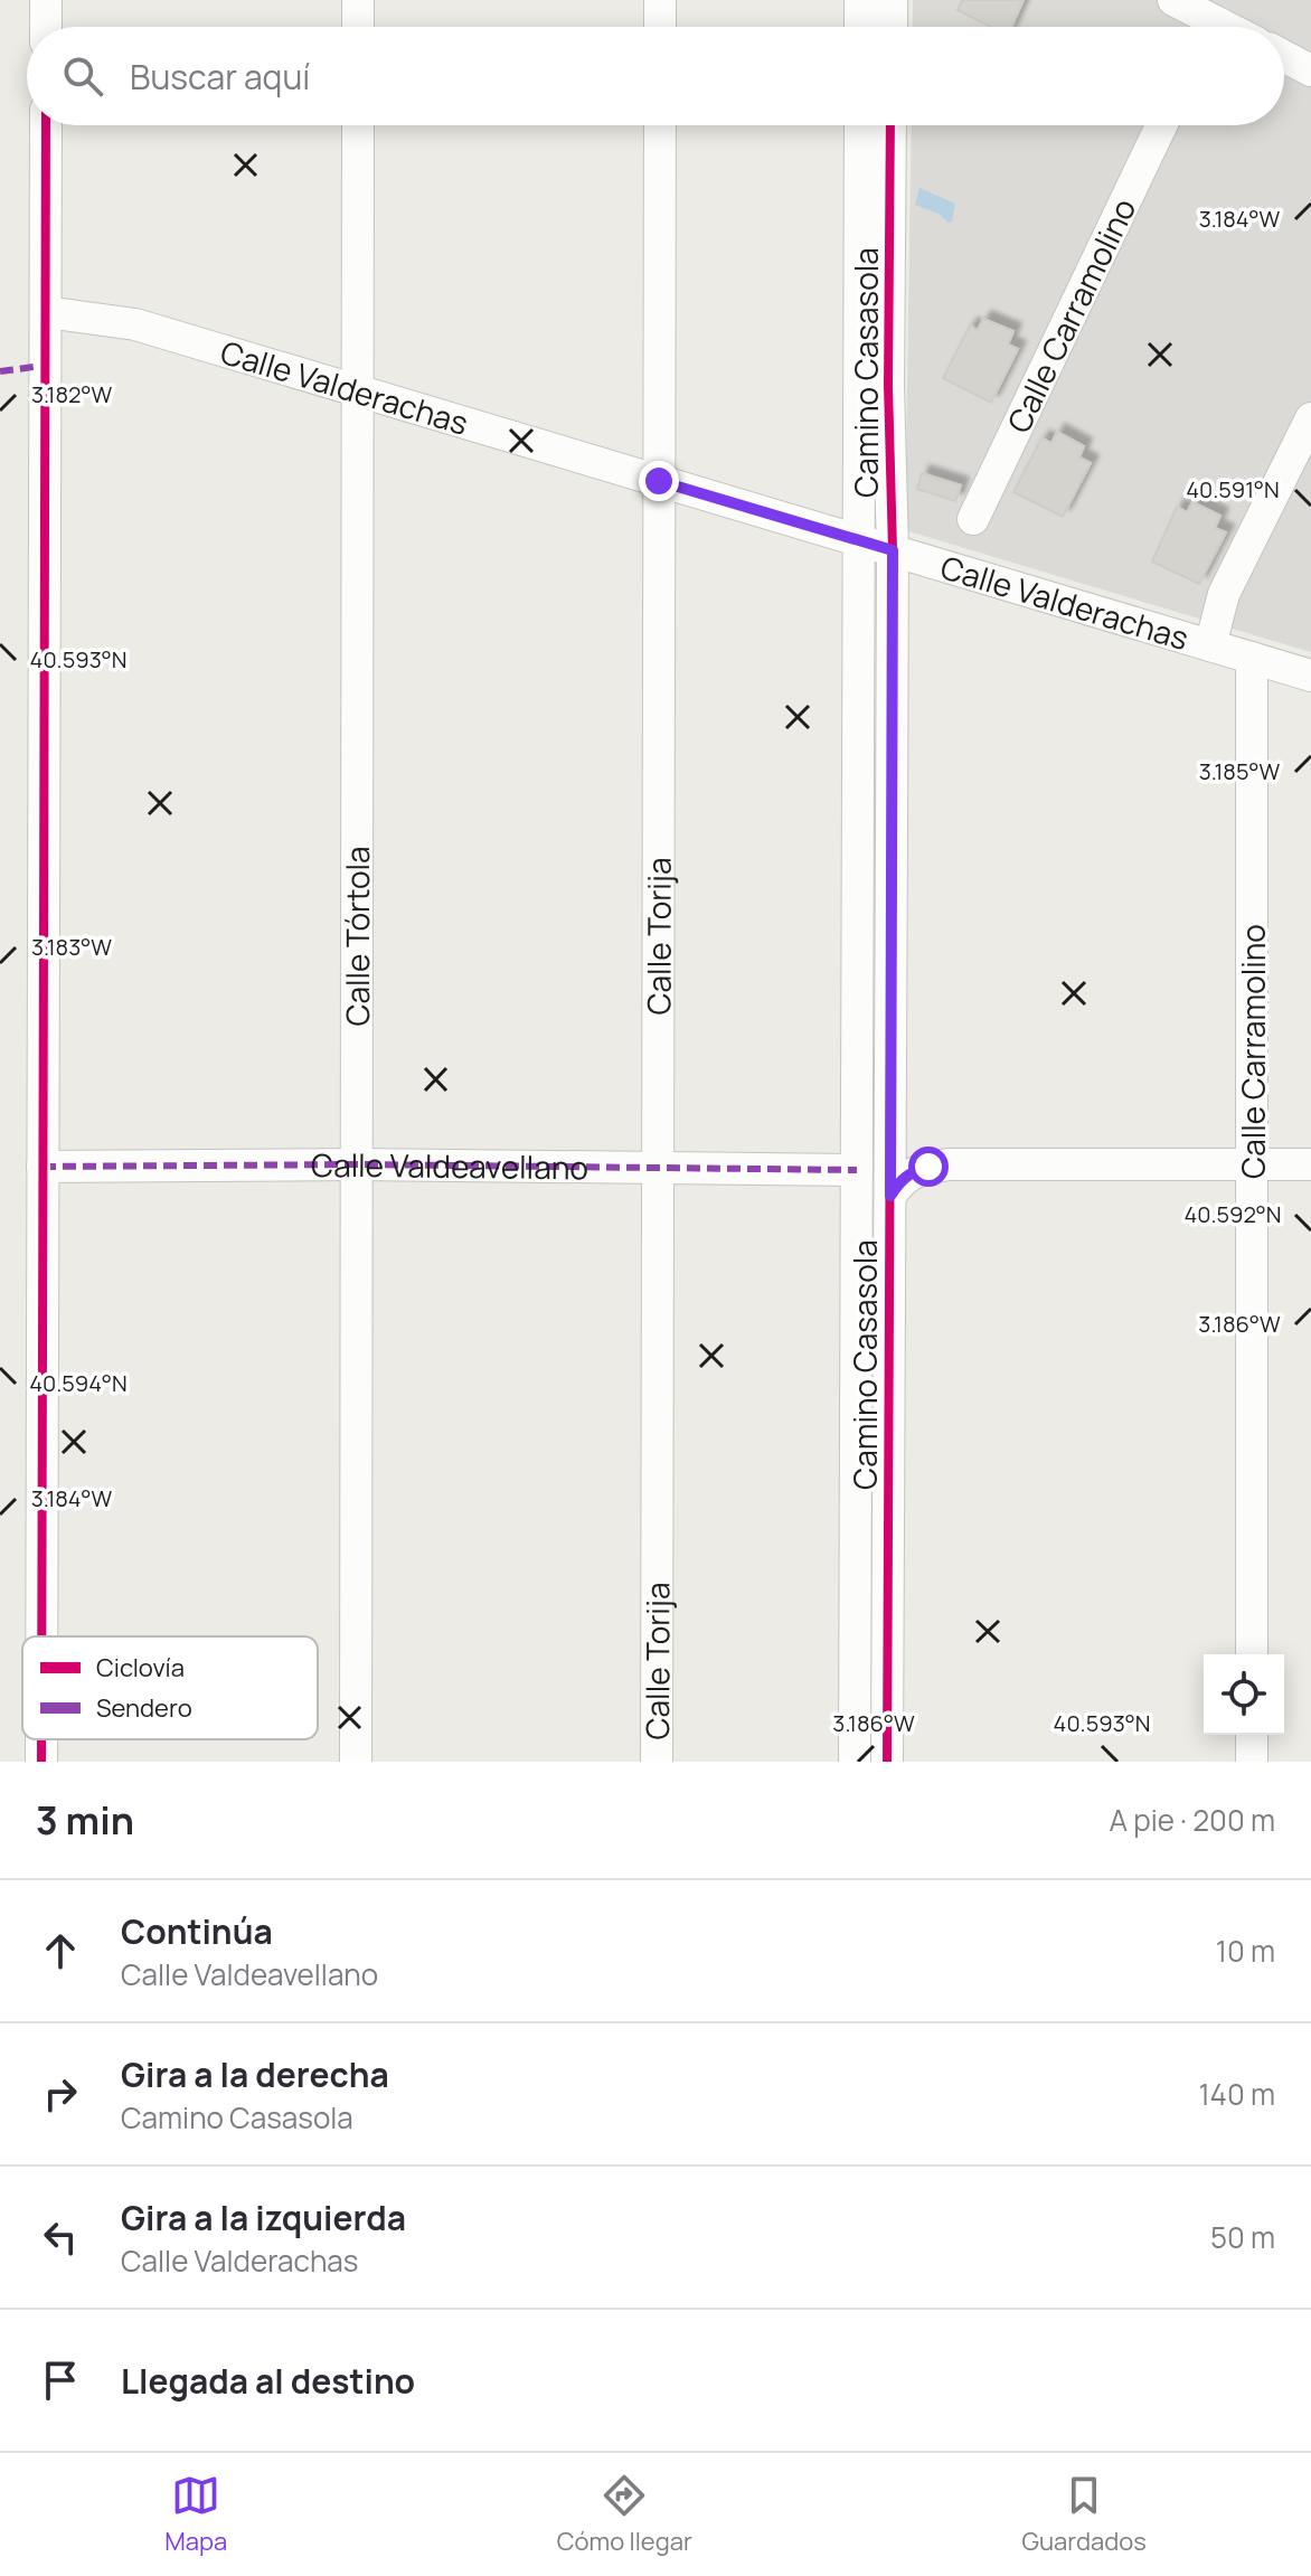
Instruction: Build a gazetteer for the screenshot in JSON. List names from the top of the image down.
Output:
{
  "streets": {
    "street": [
      "Calle Carramolino",
      "Camino Casasola",
      "Calle Valderachas",
      "Calle Tórtola",
      "Calle Torija",
      "Calle Valdeavellano"
    ]
  },
  "crossings": [
    ["Calle Carramolino", "Calle Valderachas"],
    ["Camino Casasola", "Calle Valderachas"],
    ["Camino Casasola", "Calle Valdeavellano"],
    ["Calle Valderachas", "Calle Tórtola"],
    ["Calle Valderachas", "Calle Torija"],
    ["Calle Tórtola", "Calle Valdeavellano"],
    ["Calle Torija", "Calle Valdeavellano"]
  ],
  "legend": ["Ciclovía", "Sendero"],
  "page": {
    "search": "Buscar aquí",
    "heading": ["3 min", "A pie · 200 m"],
    "list": [
      ["Continúa", "Calle Valdeavellano", "10 m"],
      ["Gira a la derecha", "Camino Casasola", "140 m"],
      ["Gira a la izquierda", "Calle Valderachas", "50 m"],
      "Llegada al destino"
    ],
    "nav": ["Mapa", "Cómo llegar", "Guardados"]
  },
  "coordinates": [
    "3.184°W",
    "3.182°W",
    "40.591°N",
    "40.593°N",
    "3.185°W",
    "3.183°W",
    "40.592°N",
    "3.186°W",
    "40.594°N"
  ]
}
